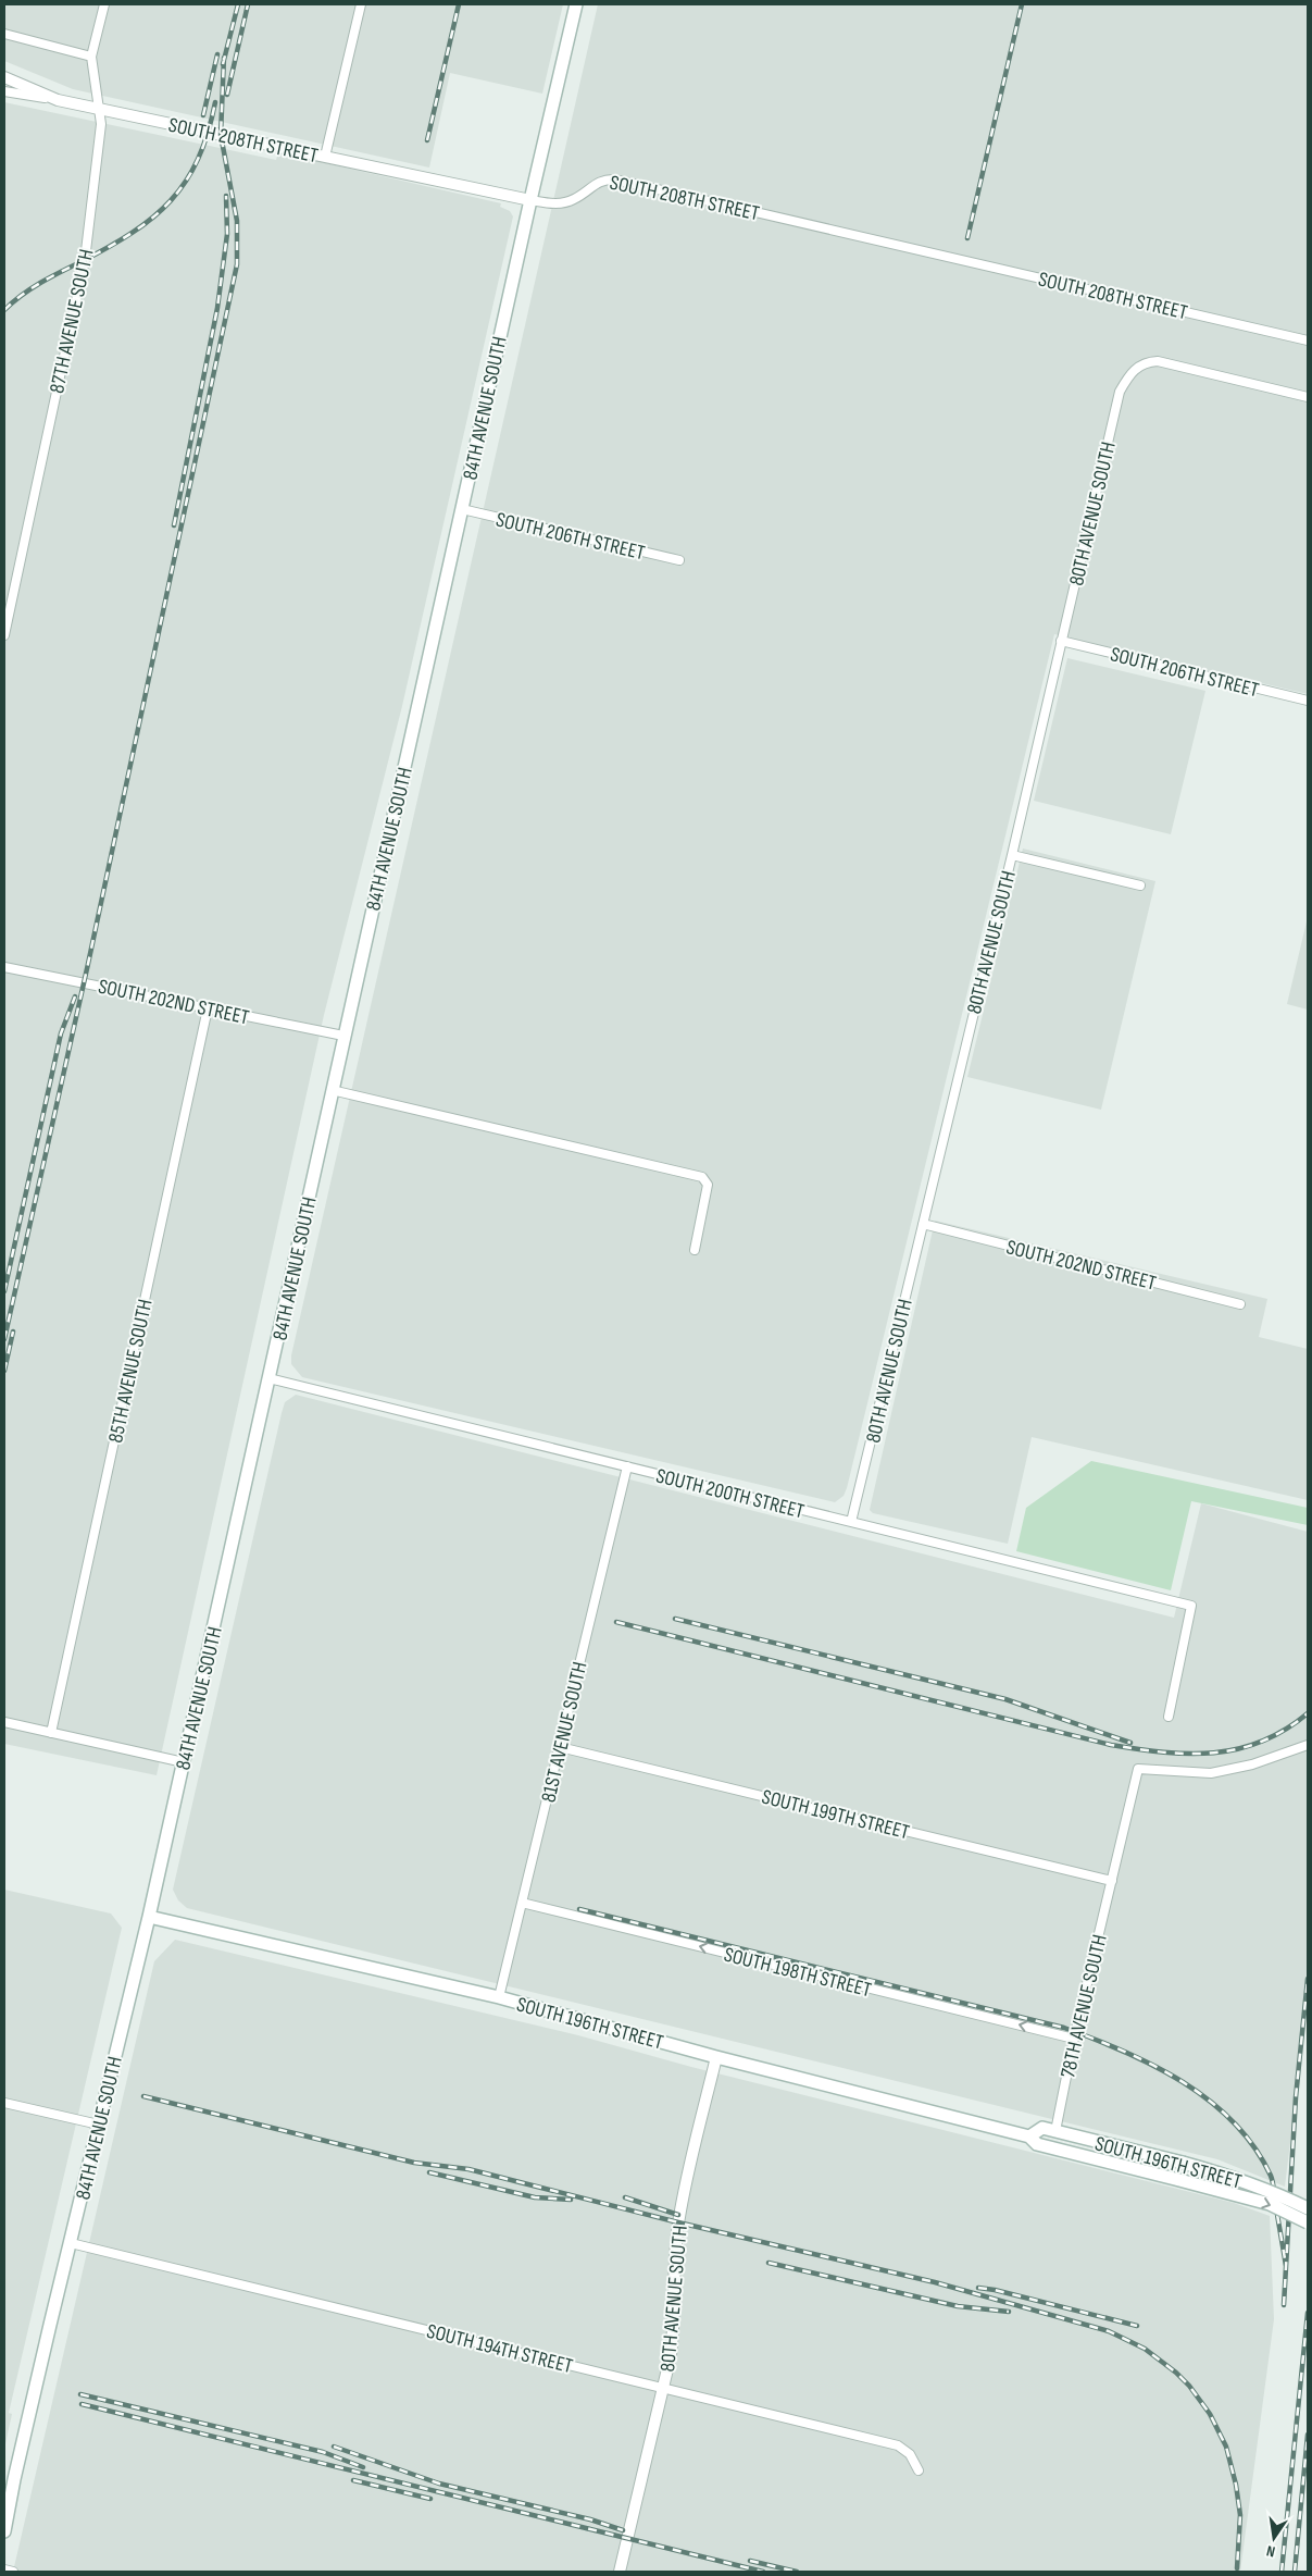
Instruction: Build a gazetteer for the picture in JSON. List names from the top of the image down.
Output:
{
  "streets": {
    "main road": ["84TH AVENUE SOUTH", "SOUTH 196TH STREET"],
    "street": [
      "SOUTH 208TH STREET",
      "87TH AVENUE SOUTH",
      "80TH AVENUE SOUTH",
      "SOUTH 206TH STREET",
      "SOUTH 202ND STREET",
      "85TH AVENUE SOUTH",
      "SOUTH 200TH STREET",
      "81ST AVENUE SOUTH",
      "SOUTH 199TH STREET",
      "SOUTH 198TH STREET",
      "78TH AVENUE SOUTH",
      "SOUTH 194TH STREET"
    ]
  },
  "crossings": [
    ["SOUTH 208TH STREET", "87TH AVENUE SOUTH"],
    ["SOUTH 208TH STREET", "84TH AVENUE SOUTH"],
    ["84TH AVENUE SOUTH", "SOUTH 206TH STREET"],
    ["84TH AVENUE SOUTH", "SOUTH 202ND STREET"],
    ["84TH AVENUE SOUTH", "SOUTH 200TH STREET"],
    ["84TH AVENUE SOUTH", "SOUTH 196TH STREET"],
    ["84TH AVENUE SOUTH", "SOUTH 194TH STREET"],
    ["80TH AVENUE SOUTH", "SOUTH 206TH STREET"],
    ["80TH AVENUE SOUTH", "SOUTH 202ND STREET"],
    ["80TH AVENUE SOUTH", "SOUTH 200TH STREET"],
    ["80TH AVENUE SOUTH", "SOUTH 196TH STREET"],
    ["80TH AVENUE SOUTH", "SOUTH 194TH STREET"],
    ["SOUTH 202ND STREET", "85TH AVENUE SOUTH"],
    ["SOUTH 200TH STREET", "81ST AVENUE SOUTH"],
    ["81ST AVENUE SOUTH", "SOUTH 199TH STREET"],
    ["81ST AVENUE SOUTH", "SOUTH 198TH STREET"],
    ["81ST AVENUE SOUTH", "SOUTH 196TH STREET"],
    ["SOUTH 199TH STREET", "78TH AVENUE SOUTH"],
    ["SOUTH 198TH STREET", "78TH AVENUE SOUTH"],
    ["78TH AVENUE SOUTH", "SOUTH 196TH STREET"]
  ],
  "one_way": ["SOUTH 198TH STREET"],
  "north": "bottom"
}
